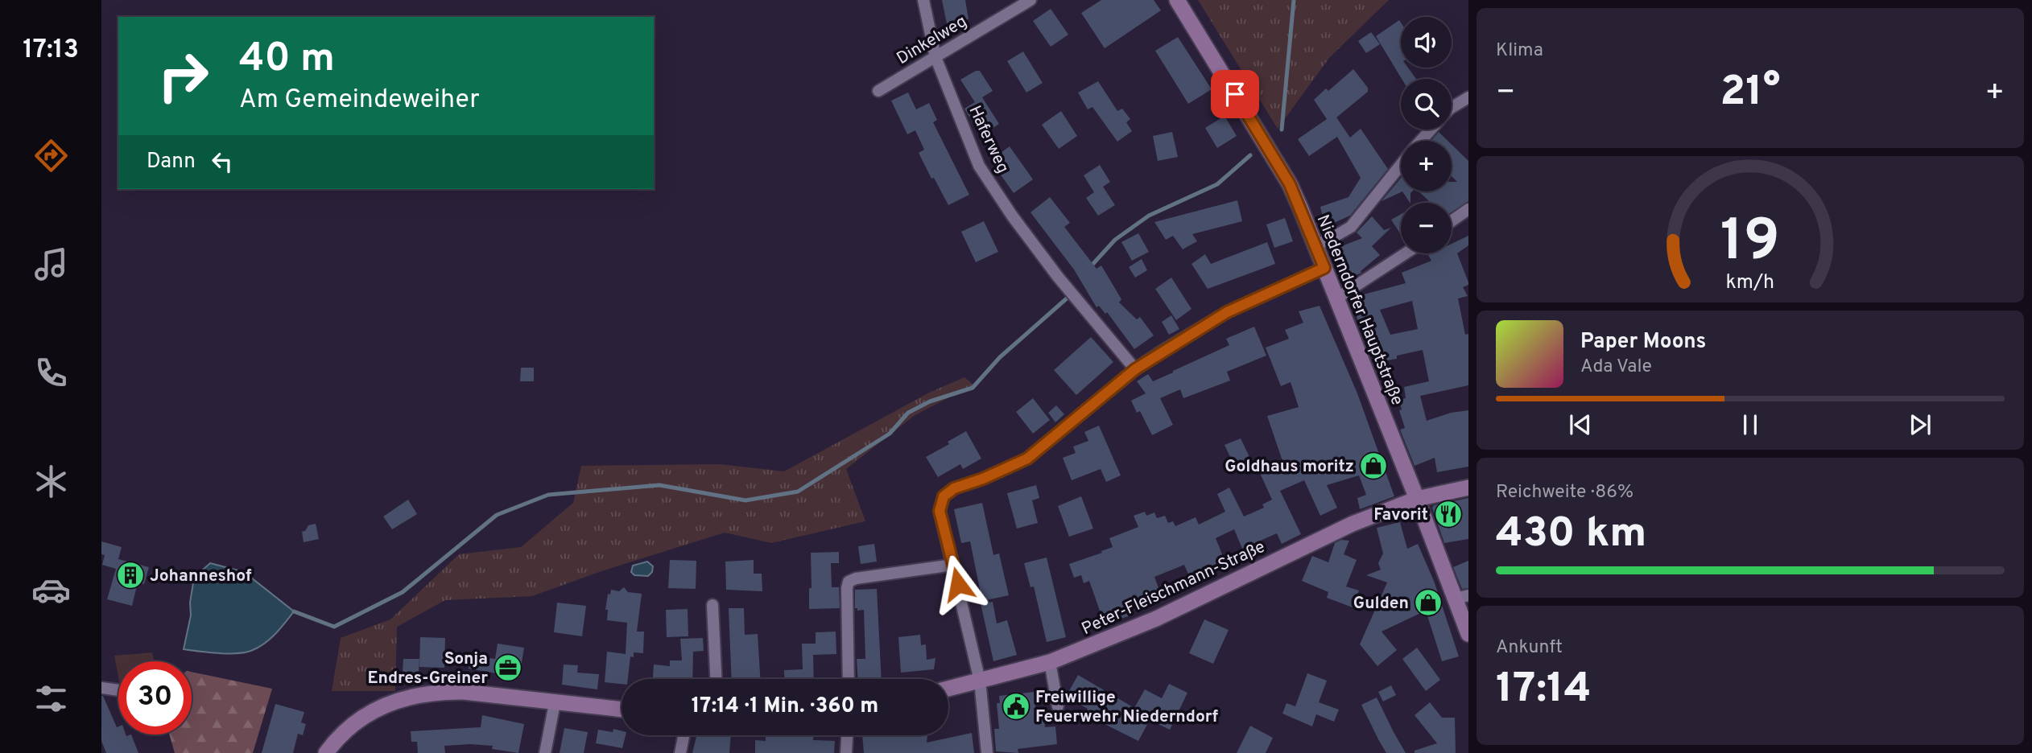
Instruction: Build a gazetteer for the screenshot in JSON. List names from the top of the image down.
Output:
{
  "streets": {
    "street": [
      "Dinkelweg",
      "Haferweg",
      "Niederndorfer Hauptstraße",
      "Peter-Fleischmann-Straße"
    ]
  },
  "crossings": [
    ["Dinkelweg", "Haferweg"],
    ["Niederndorfer Hauptstraße", "Peter-Fleischmann-Straße"]
  ],
  "places": {
    "shop": ["Goldhaus moritz", "Gulden"],
    "restaurant": ["Favorit"],
    "building": ["Johanneshof"],
    "office": ["Sonja Endres-Greiner"],
    "public building": ["Freiwillige Feuerwehr Niederndorf"]
  },
  "page": {
    "tabs": "17:13",
    "tile": [
      "Klima",
      ["Reichweite · 86%", "430 km"],
      ["Ankunft", "17:14"]
    ],
    "map_buttons": ["+", "−"],
    "turn": ["40 m", "Am Gemeindeweiher"],
    "heat": ["−", "21°", "+"],
    "then": "Dann",
    "song": ["Paper Moons", "Ada Vale"],
    "limit": "30",
    "trip": "17:14 · 1 Min. · 360 m",
    "gauge": ["19", "km/h"]
  }
}
